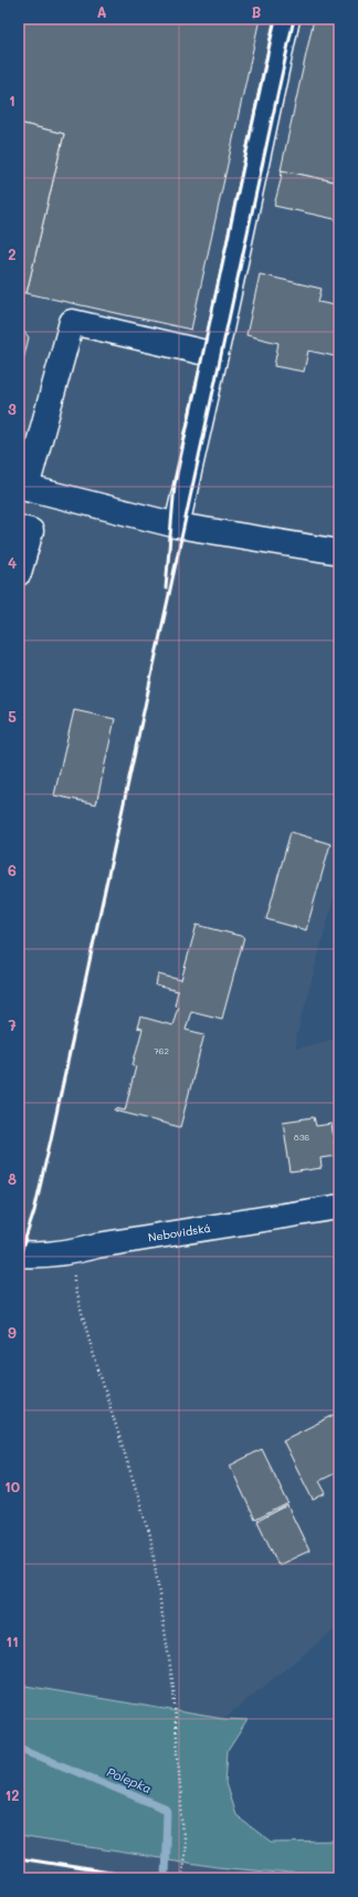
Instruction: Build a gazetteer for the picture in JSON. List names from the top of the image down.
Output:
{
  "streets": {
    "street": ["Nebovidská"]
  },
  "water": ["Polepka"],
  "house_numbers": ["762", "836"],
  "grid": {
    "columns": ["A", "B"],
    "rows": [
      "1",
      "2",
      "3",
      "4",
      "5",
      "6",
      "7",
      "8",
      "9",
      "10",
      "11",
      "12"
    ]
  }
}
